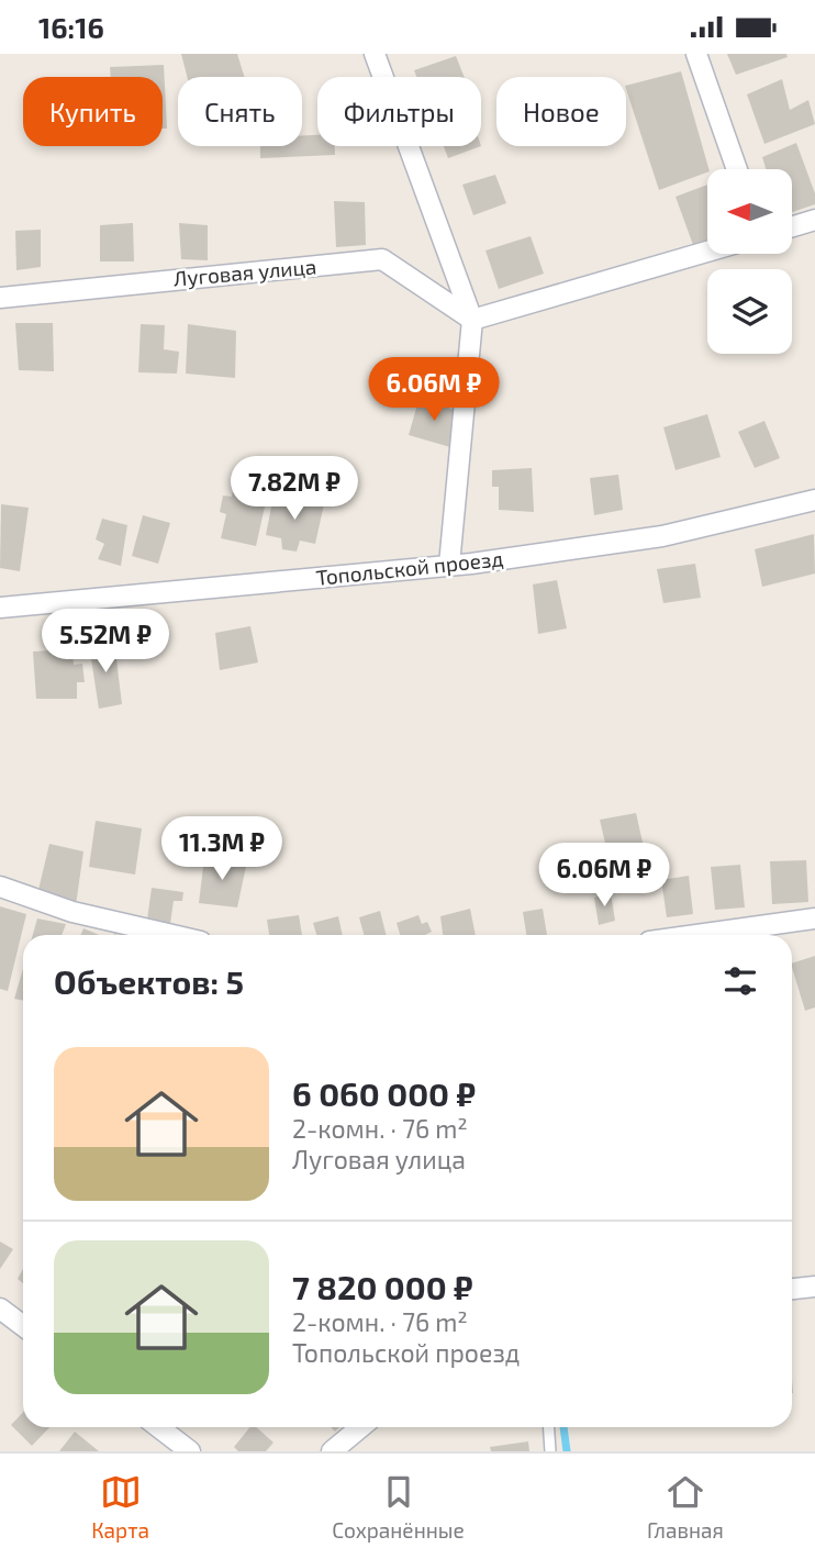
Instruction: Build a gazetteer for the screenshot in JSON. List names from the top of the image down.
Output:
{
  "streets": {
    "street": ["Луговая улица", "Топольской проезд"]
  },
  "north": "left",
  "page": {
    "status": "16:16",
    "chip": [
      "Купить",
      "Снять",
      "Фильтры",
      "Новое"
    ],
    "price": [
      "6.06M ₽",
      "7.82M ₽",
      "5.52M ₽",
      "11.3M ₽",
      "6.06M ₽"
    ],
    "heading": "Объектов: 5",
    "list": [
      {
        "name": "6 060 000 ₽",
        "note": "2-комн. · 76 m² · Луговая улица"
      },
      {
        "name": "7 820 000 ₽",
        "note": "2-комн. · 76 m² · Топольской проезд"
      }
    ],
    "tabs": ["Карта", "Сохранённые", "Главная"]
  }
}
